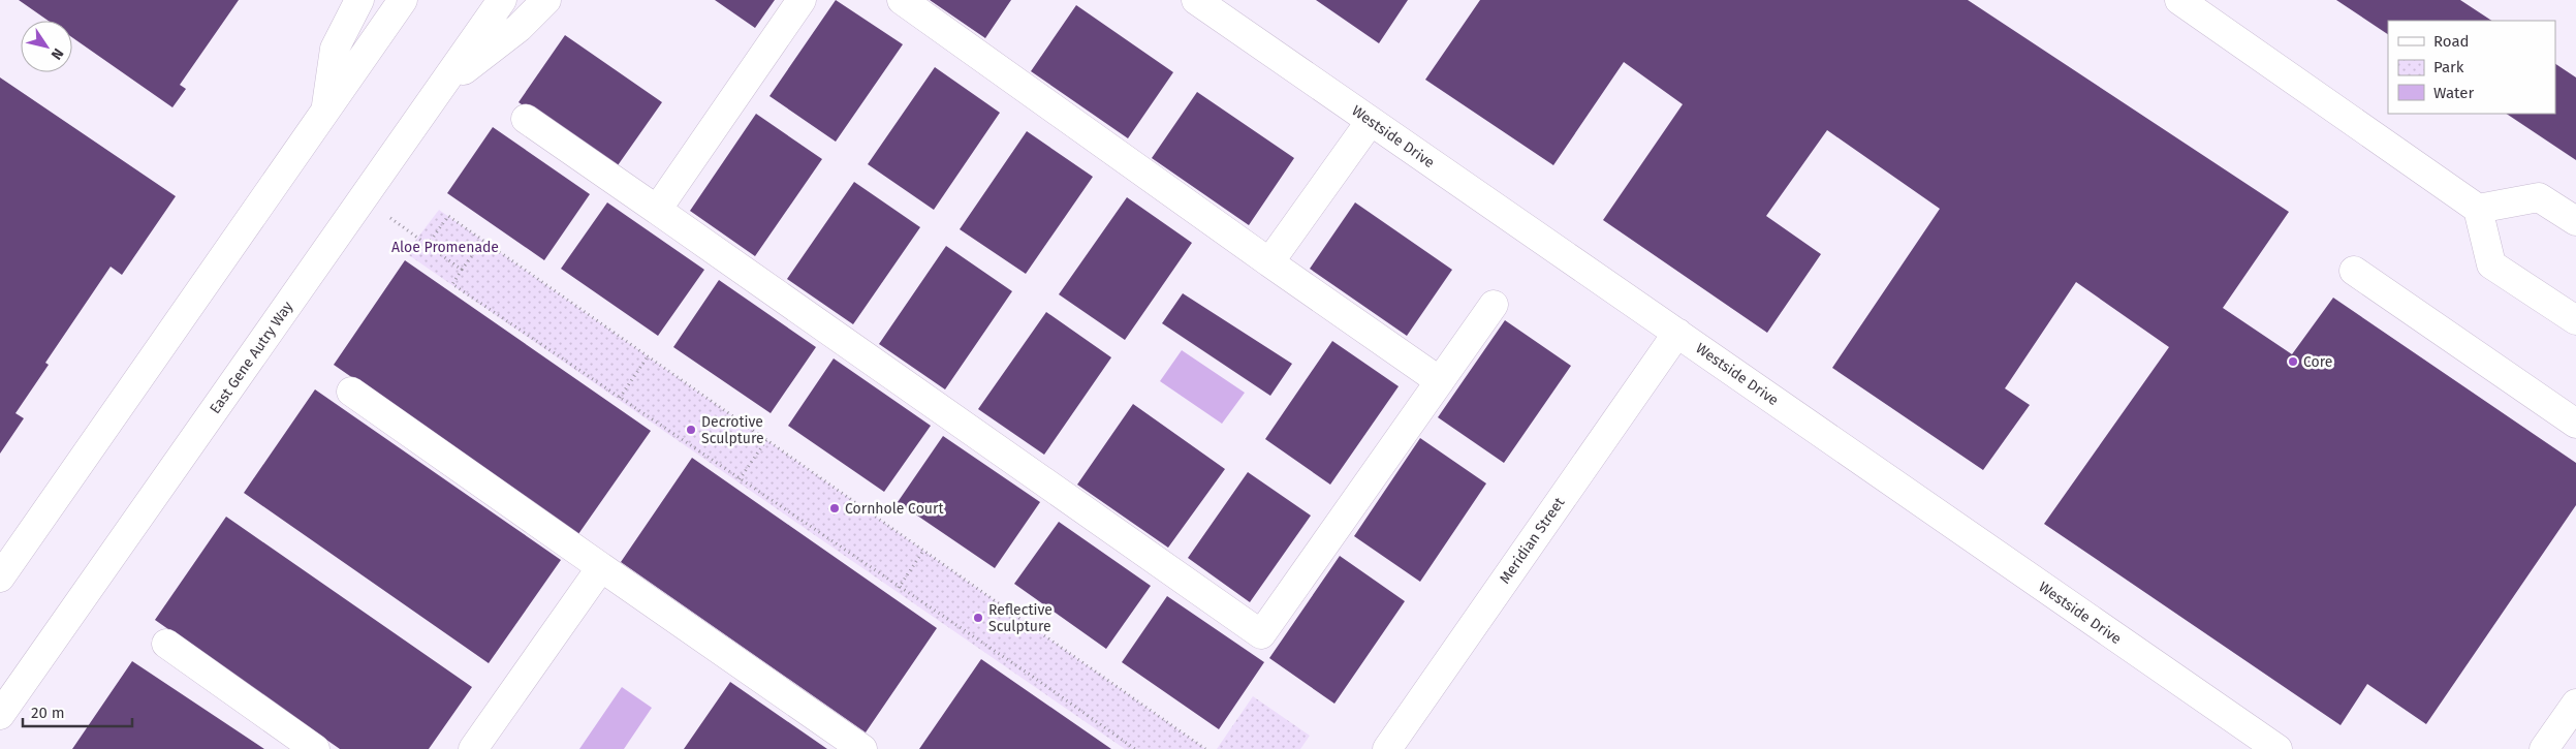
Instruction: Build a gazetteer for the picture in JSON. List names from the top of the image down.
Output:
{
  "streets": {
    "street": ["Westside Drive", "East Gene Autry Way", "Meridian Street"]
  },
  "crossings": [
    ["Westside Drive", "Meridian Street"]
  ],
  "parks": ["Aloe Promenade"],
  "places": [
    "Core",
    "Decrotive Sculpture",
    "Cornhole Court",
    "Reflective Sculpture"
  ],
  "legend": ["Road", "Park", "Water"],
  "scale_bar": "20 m",
  "north": "bottom right"
}
